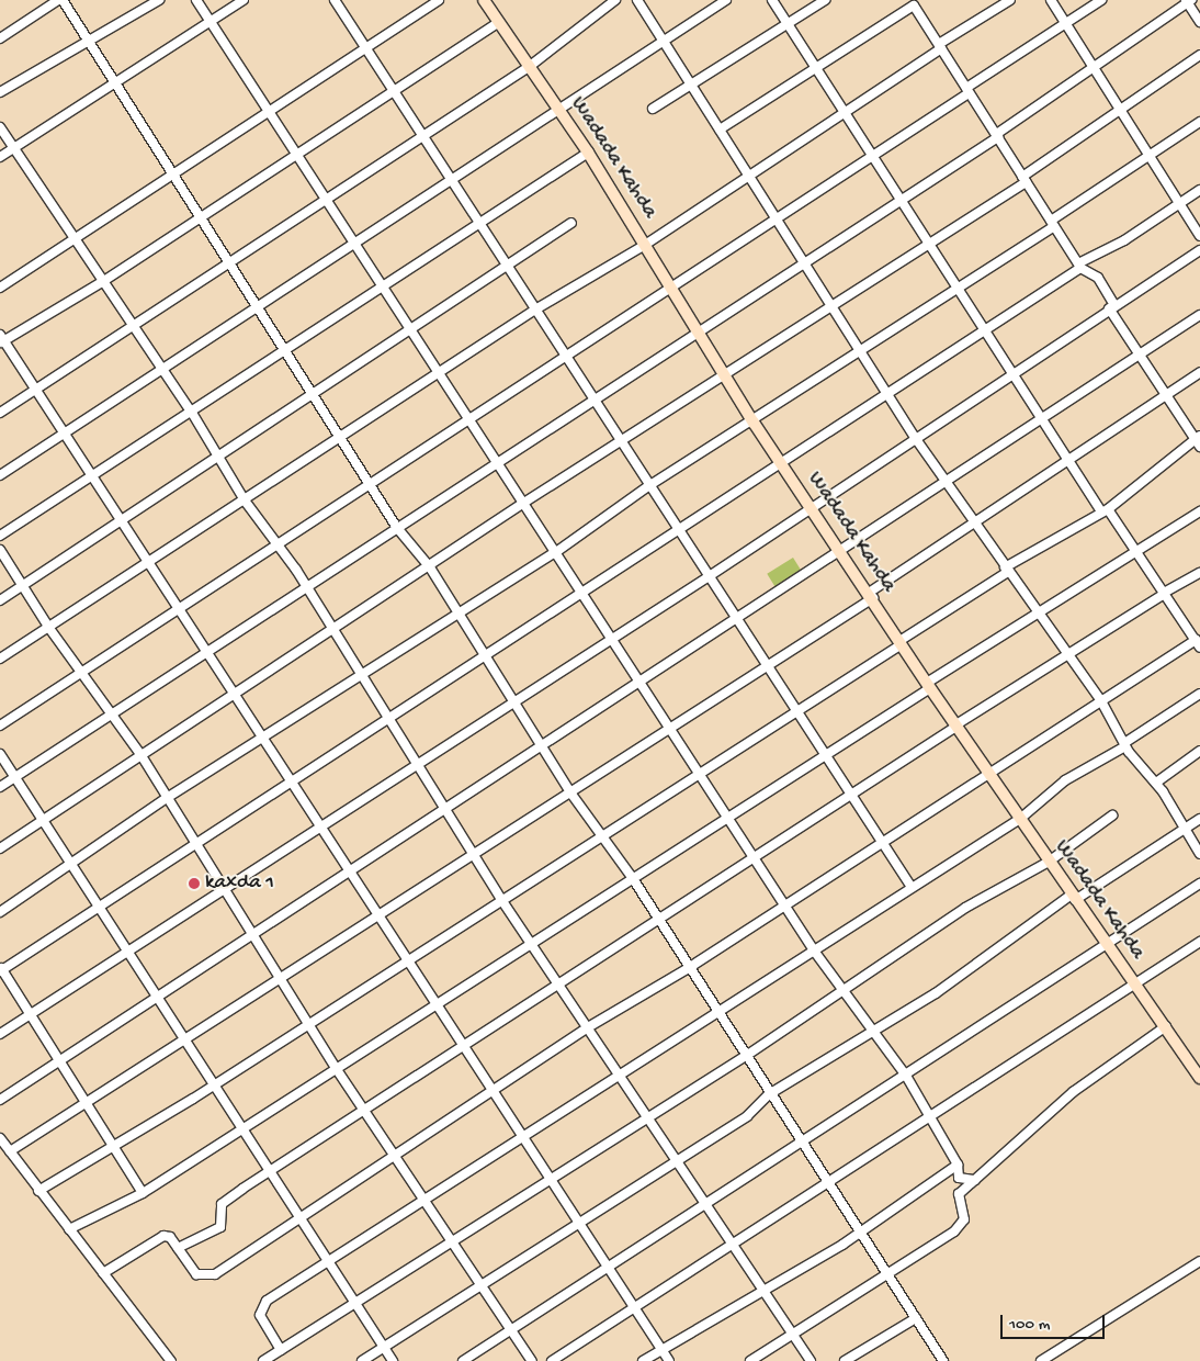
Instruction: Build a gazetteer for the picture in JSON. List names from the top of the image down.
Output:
{
  "streets": {
    "main road": ["Wadada Kahda"]
  },
  "places": ["kaxda 1"],
  "scale_bar": "100 m"
}
